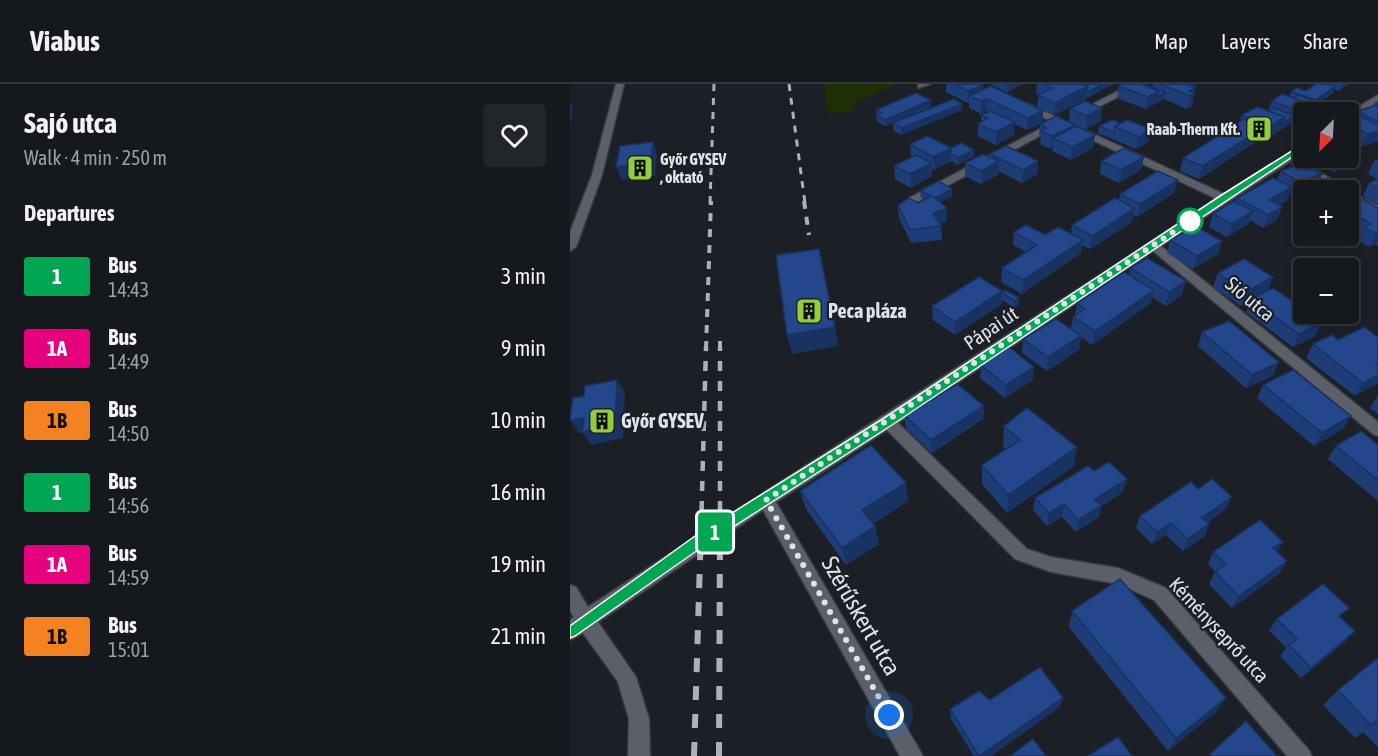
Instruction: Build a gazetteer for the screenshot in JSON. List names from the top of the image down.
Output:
{
  "streets": {
    "street": [
      "Sió utca",
      "Pápai út",
      "Szérűskert utca",
      "Kéményseprő utca"
    ]
  },
  "crossings": [
    ["Sió utca", "Pápai út"],
    ["Pápai út", "Szérűskert utca"],
    ["Pápai út", "Kéményseprő utca"]
  ],
  "places": {
    "building": [
      "Raab-Therm Kft.",
      "Győr GYSEV , oktató",
      "Peca pláza",
      "Győr GYSEV"
    ]
  },
  "lines": ["bus line 1"],
  "north": "bottom left",
  "page": {
    "header": "Viabus",
    "nav": ["Map", "Layers", "Share"],
    "heading": [
      ["Sajó utca", "Walk · 4 min · 250 m"],
      "Departures"
    ],
    "on_map": "1",
    "map_buttons": ["+", "−"],
    "list": [
      {
        "mark": "1",
        "name": "Bus",
        "note": "14:43",
        "value": "3 min"
      },
      {
        "mark": "1A",
        "name": "Bus",
        "note": "14:49",
        "value": "9 min"
      },
      {
        "mark": "1B",
        "name": "Bus",
        "note": "14:50",
        "value": "10 min"
      },
      {
        "mark": "1",
        "name": "Bus",
        "note": "14:56",
        "value": "16 min"
      },
      {
        "mark": "1A",
        "name": "Bus",
        "note": "14:59",
        "value": "19 min"
      },
      {
        "mark": "1B",
        "name": "Bus",
        "note": "15:01",
        "value": "21 min"
      }
    ]
  }
}
